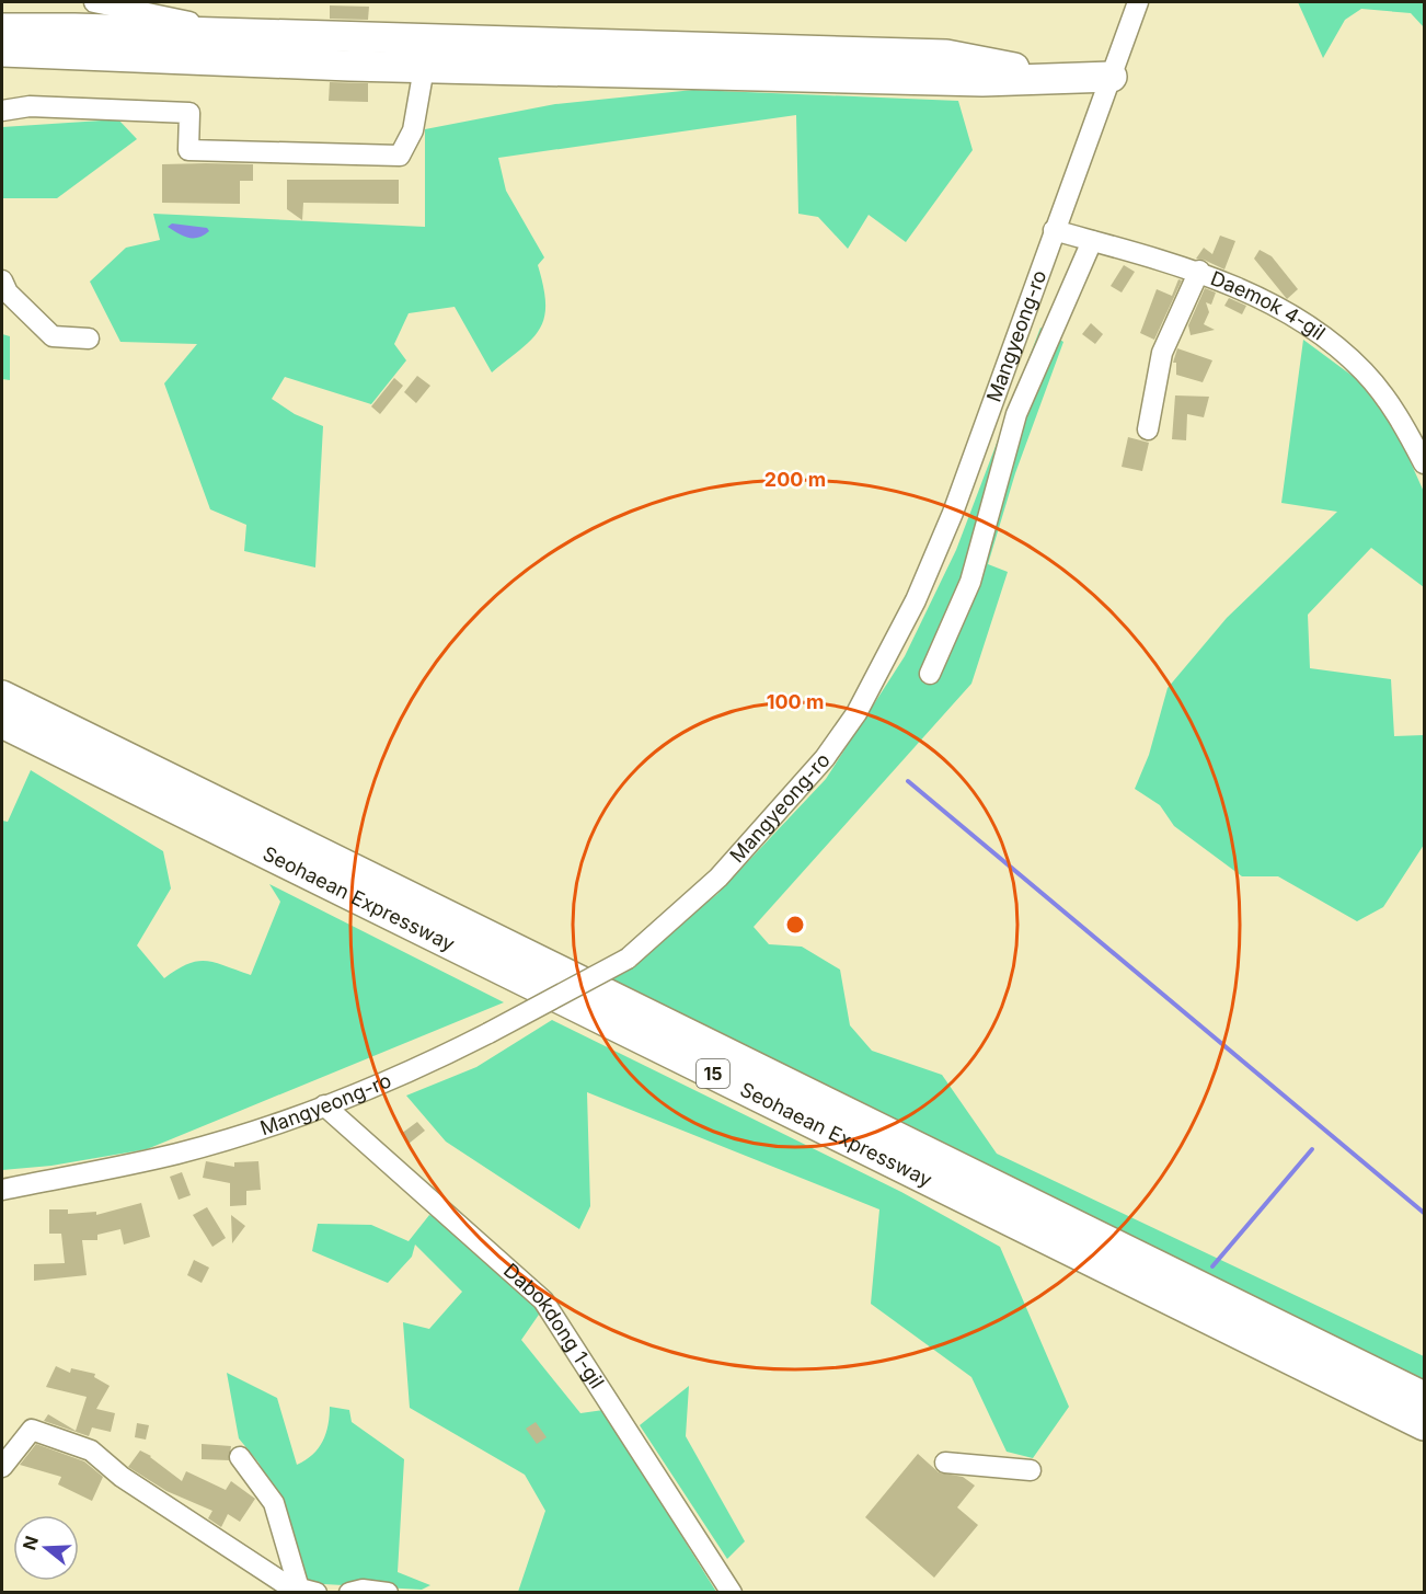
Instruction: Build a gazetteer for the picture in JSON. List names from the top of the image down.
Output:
{
  "streets": {
    "highway": ["Seohaean Expressway", "15"],
    "street": ["Daemok 4-gil", "Mangyeong-ro", "Dabokdong 1-gil"]
  },
  "crossings": [
    ["Daemok 4-gil", "Mangyeong-ro"],
    ["Mangyeong-ro", "Dabokdong 1-gil"]
  ],
  "north": "left",
  "rings": ["200 m", "100 m"]
}
